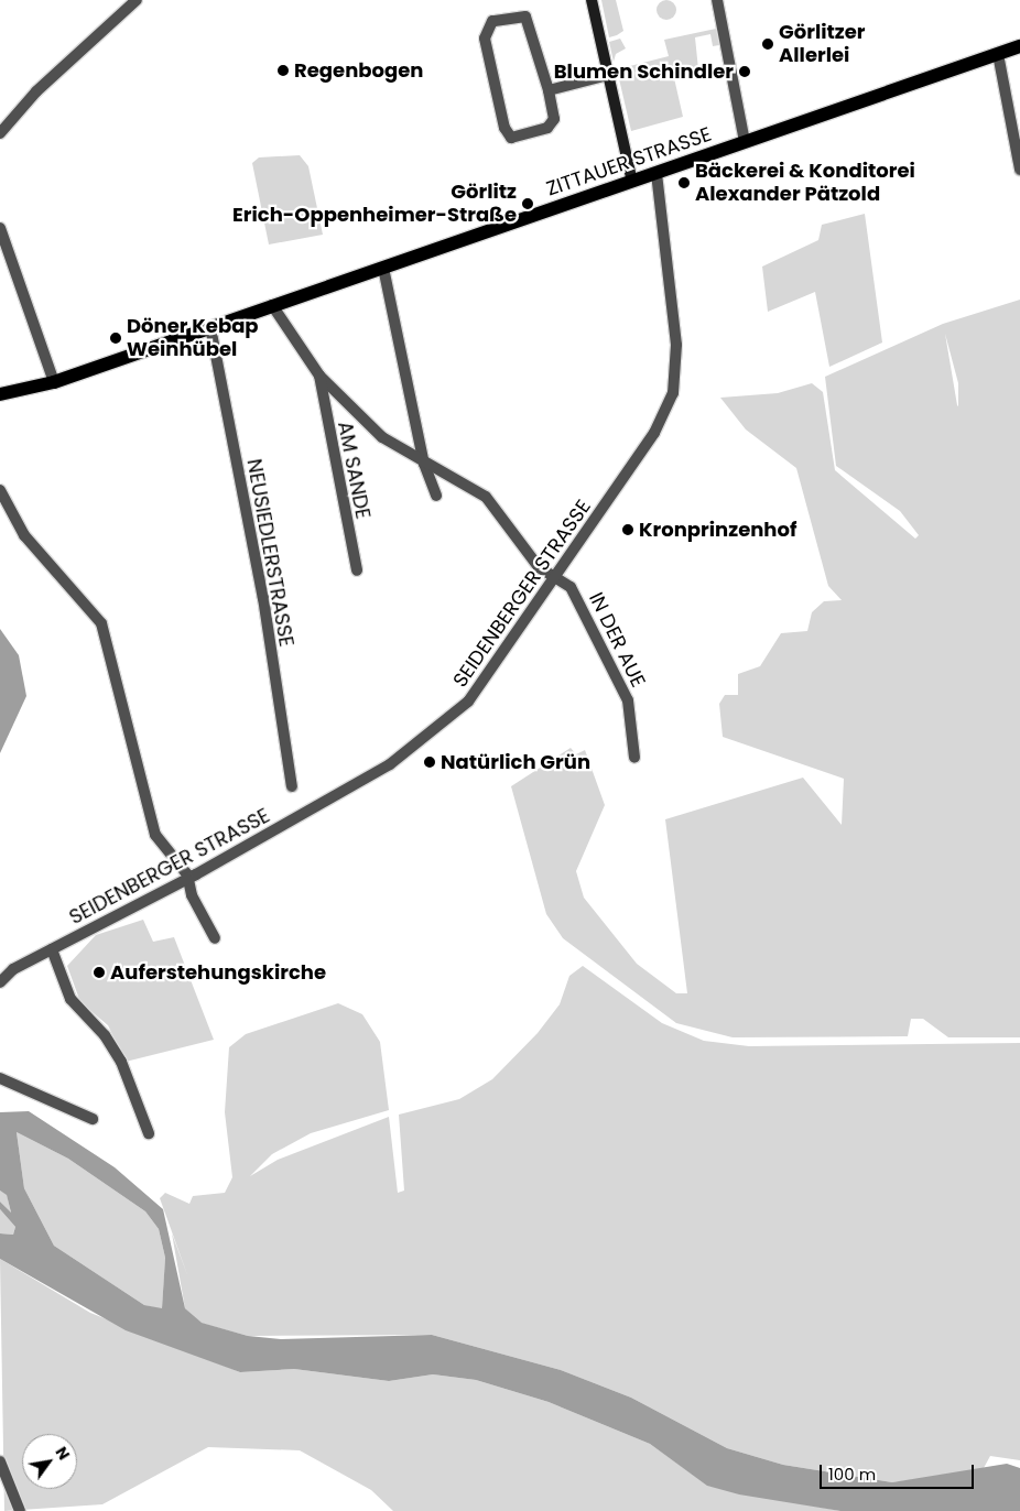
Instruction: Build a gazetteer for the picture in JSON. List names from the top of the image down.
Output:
{
  "streets": {
    "main road": ["ZITTAUER STRASSE"],
    "street": [
      "AM SANDE",
      "NEUSIEDLERSTRASSE",
      "SEIDENBERGER STRASSE",
      "IN DER AUE"
    ]
  },
  "crossings": [
    ["ZITTAUER STRASSE", "AM SANDE"],
    ["ZITTAUER STRASSE", "NEUSIEDLERSTRASSE"],
    ["ZITTAUER STRASSE", "SEIDENBERGER STRASSE"],
    ["AM SANDE", "SEIDENBERGER STRASSE"],
    ["AM SANDE", "IN DER AUE"],
    ["SEIDENBERGER STRASSE", "IN DER AUE"]
  ],
  "places": [
    "Görlitzer Allerlei",
    "Regenbogen",
    "Blumen Schindler",
    "Bäckerei & Konditorei Alexander Pätzold",
    "Görlitz Erich-Oppenheimer-Straße",
    "Döner Kebap Weinhübel",
    "Kronprinzenhof",
    "Natürlich Grün",
    "Auferstehungskirche"
  ],
  "scale_bar": "100 m",
  "north": "top right"
}
